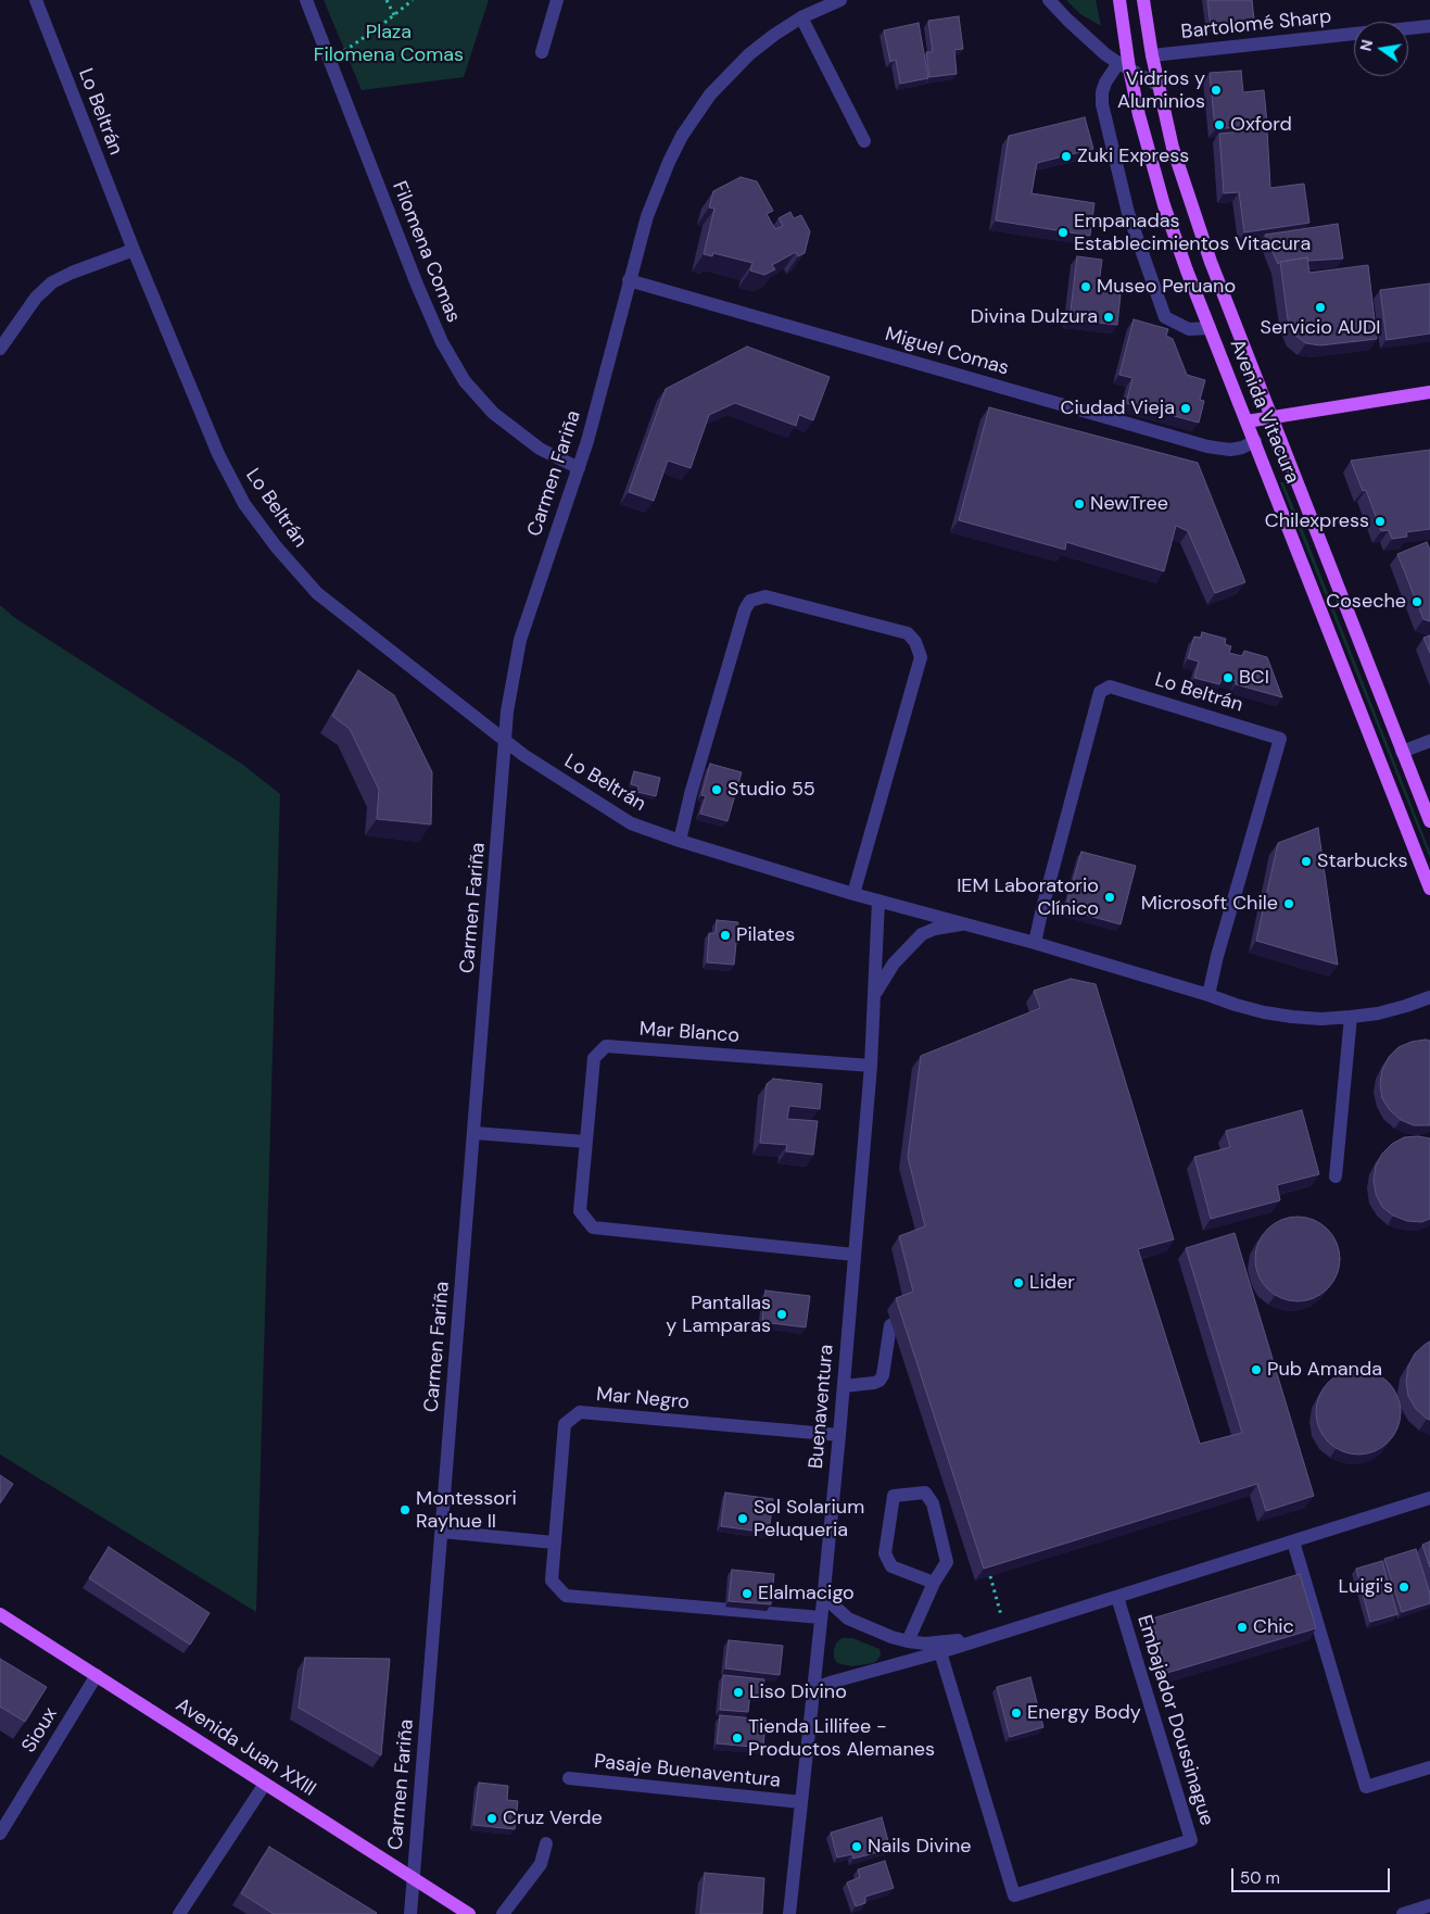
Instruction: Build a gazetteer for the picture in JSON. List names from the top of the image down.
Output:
{
  "streets": {
    "main road": ["Avenida Vitacura", "Avenida Juan XXIII"],
    "street": [
      "Bartolomé Sharp",
      "Lo Beltrán",
      "Filomena Comas",
      "Miguel Comas",
      "Carmen Fariña",
      "Mar Blanco",
      "Mar Negro",
      "Buenaventura",
      "Embajador Doussinague",
      "Sioux",
      "Pasaje Buenaventura"
    ]
  },
  "crossings": [
    ["Bartolomé Sharp", "Avenida Vitacura"],
    ["Lo Beltrán", "Carmen Fariña"],
    ["Lo Beltrán", "Buenaventura"],
    ["Filomena Comas", "Carmen Fariña"],
    ["Miguel Comas", "Avenida Vitacura"],
    ["Miguel Comas", "Carmen Fariña"],
    ["Carmen Fariña", "Avenida Juan XXIII"],
    ["Mar Blanco", "Buenaventura"],
    ["Mar Negro", "Buenaventura"],
    ["Buenaventura", "Embajador Doussinague"],
    ["Buenaventura", "Pasaje Buenaventura"],
    ["Sioux", "Avenida Juan XXIII"]
  ],
  "parks": ["Plaza Filomena Comas"],
  "places": [
    "Vidrios y Aluminios",
    "Oxford",
    "Zuki Express",
    "Empanadas Establecimientos Vitacura",
    "Museo Peruano",
    "Servicio AUDI",
    "Divina Dulzura",
    "Ciudad Vieja",
    "NewTree",
    "Chilexpress",
    "Coseche",
    "BCI",
    "Studio 55",
    "Starbucks",
    "IEM Laboratorio Clínico",
    "Microsoft Chile",
    "Pilates",
    "Lider",
    "Pantallas y Lamparas",
    "Pub Amanda",
    "Montessori Rayhue II",
    "Sol Solarium Peluqueria",
    "Luigi's",
    "Elalmacigo",
    "Chic",
    "Liso Divino",
    "Energy Body",
    "Tienda Lillifee - Productos Alemanes",
    "Cruz Verde",
    "Nails Divine"
  ],
  "scale_bar": "50 m",
  "north": "left"
}
